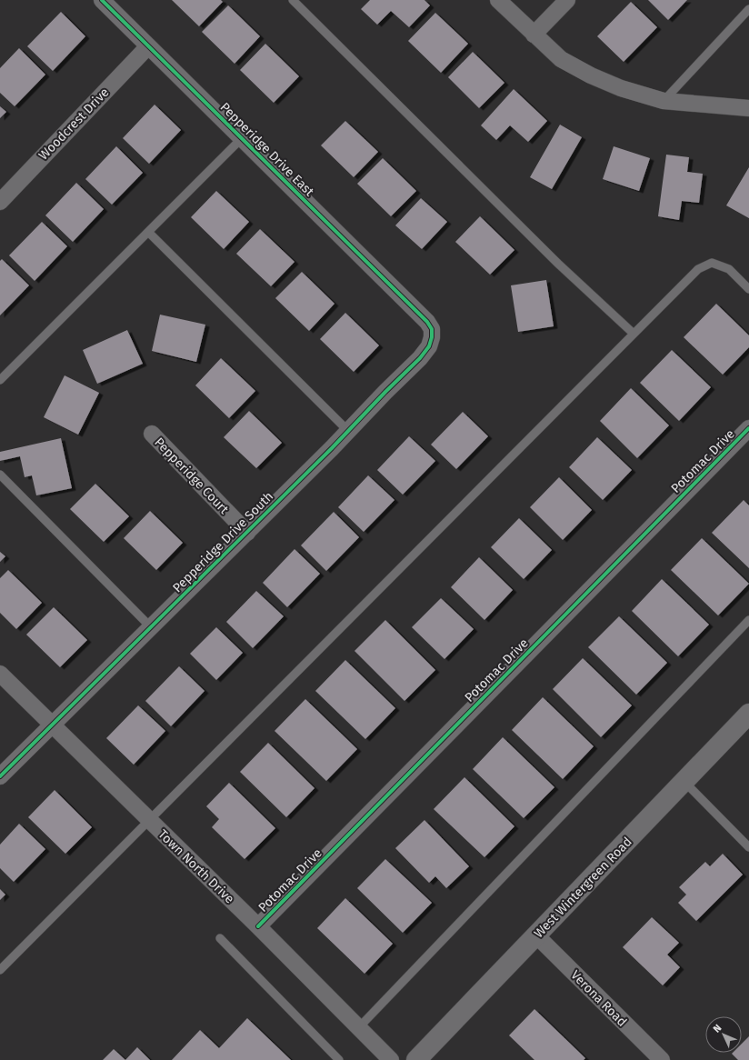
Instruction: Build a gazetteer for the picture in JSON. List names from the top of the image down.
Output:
{
  "streets": {
    "street": [
      "Woodcrest Drive",
      "Pepperidge Drive East",
      "Potomac Drive",
      "Pepperidge Court",
      "Pepperidge Drive South",
      "Town North Drive",
      "West Wintergreen Road",
      "Verona Road"
    ]
  },
  "crossings": [
    ["Woodcrest Drive", "Pepperidge Drive East"],
    ["Pepperidge Drive East", "Pepperidge Drive South"],
    ["Potomac Drive", "Town North Drive"],
    ["Pepperidge Court", "Pepperidge Drive South"],
    ["Pepperidge Drive South", "Town North Drive"],
    ["West Wintergreen Road", "Verona Road"]
  ],
  "north": "top left"
}
